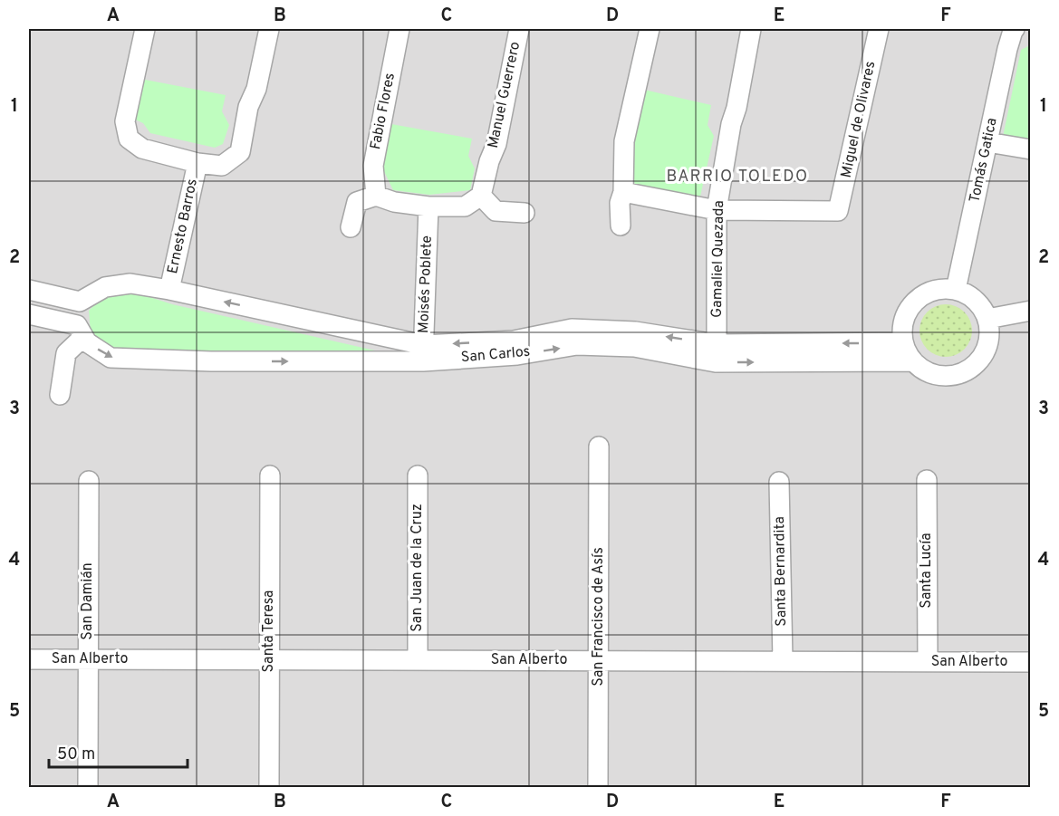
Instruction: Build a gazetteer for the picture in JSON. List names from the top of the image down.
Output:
{
  "streets": {
    "street": [
      "Manuel Guerrero",
      "Fabio Flores",
      "Miguel de Olivares",
      "Tomás Gatica",
      "Ernesto Barros",
      "Gamaliel Quezada",
      "Moisés Poblete",
      "San Carlos",
      "San Juan de la Cruz",
      "Santa Lucía",
      "Santa Bernardita",
      "San Damián",
      "San Francisco de Asís",
      "Santa Teresa",
      "San Alberto"
    ]
  },
  "crossings": [
    ["Miguel de Olivares", "Gamaliel Quezada"],
    ["Tomás Gatica", "San Carlos"],
    ["Ernesto Barros", "San Carlos"],
    ["Gamaliel Quezada", "San Carlos"],
    ["Moisés Poblete", "San Carlos"],
    ["San Juan de la Cruz", "San Alberto"],
    ["Santa Lucía", "San Alberto"],
    ["Santa Bernardita", "San Alberto"],
    ["San Damián", "San Alberto"],
    ["San Francisco de Asís", "San Alberto"],
    ["Santa Teresa", "San Alberto"]
  ],
  "districts": ["BARRIO TOLEDO"],
  "scale_bar": "50 m",
  "grid": {
    "columns": [
      "A",
      "B",
      "C",
      "D",
      "E",
      "F"
    ],
    "rows": [
      "1",
      "2",
      "3",
      "4",
      "5"
    ]
  }
}
